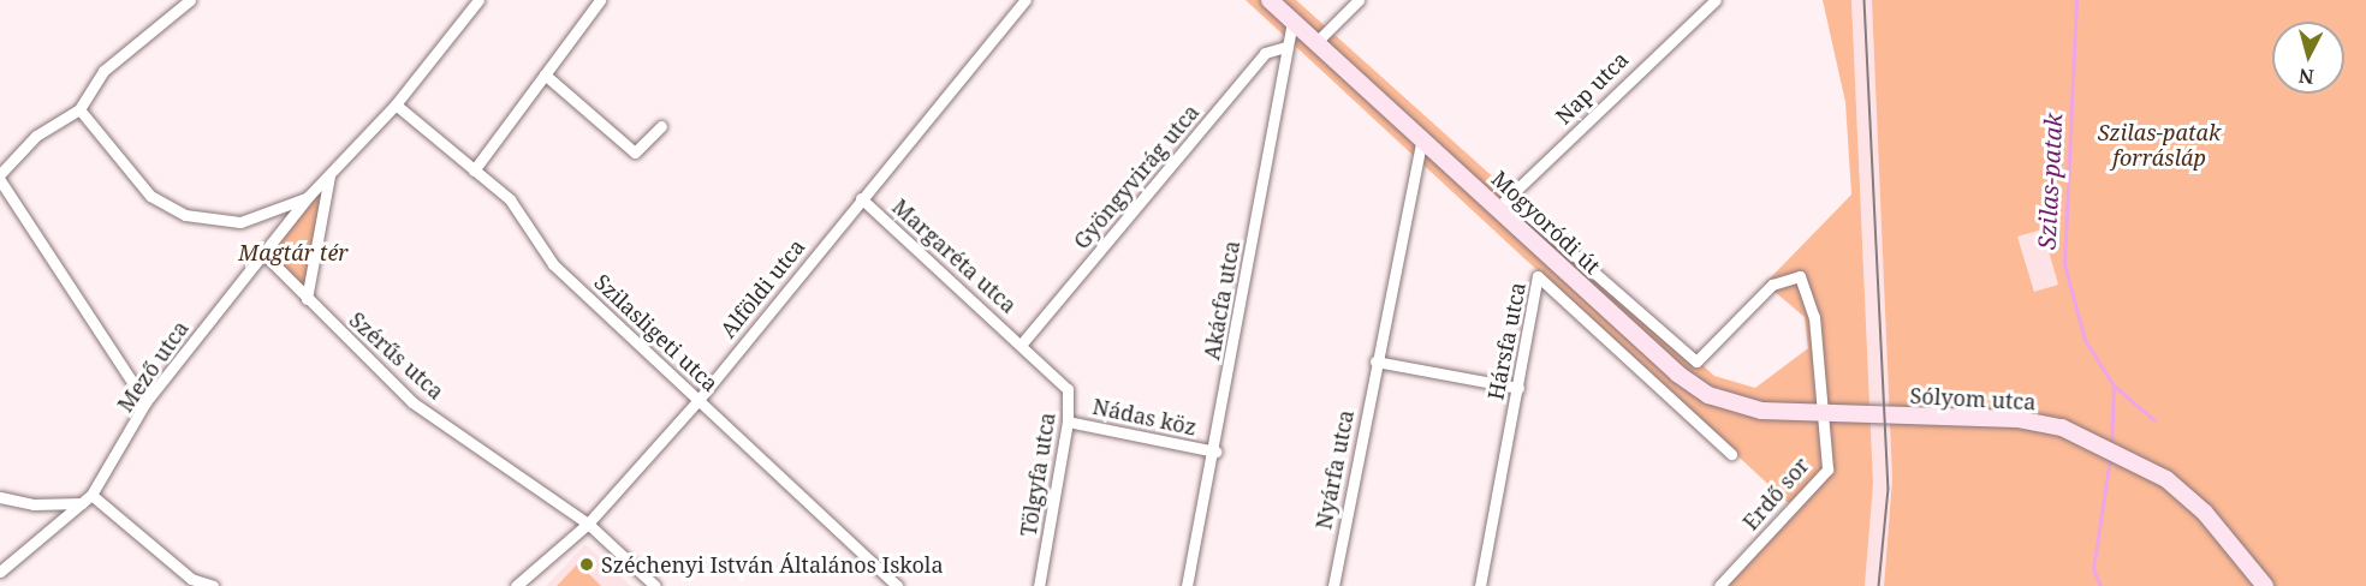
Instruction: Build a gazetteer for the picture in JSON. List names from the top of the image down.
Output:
{
  "streets": {
    "street": [
      "Nap utca",
      "Gyöngyvirág utca",
      "Mogyoródi út",
      "Margaréta utca",
      "Alföldi utca",
      "Akácfa utca",
      "Szilasligeti utca",
      "Hársfa utca",
      "Szérűs utca",
      "Mező utca",
      "Sólyom utca",
      "Nádas köz",
      "Nyárfa utca",
      "Tölgyfa utca",
      "Erdő sor"
    ]
  },
  "crossings": [
    ["Nap utca", "Mogyoródi út"],
    ["Gyöngyvirág utca", "Margaréta utca"],
    ["Gyöngyvirág utca", "Akácfa utca"],
    ["Gyöngyvirág utca", "Tölgyfa utca"],
    ["Mogyoródi út", "Akácfa utca"],
    ["Mogyoródi út", "Sólyom utca"],
    ["Mogyoródi út", "Nyárfa utca"],
    ["Mogyoródi út", "Erdő sor"],
    ["Margaréta utca", "Alföldi utca"],
    ["Margaréta utca", "Tölgyfa utca"],
    ["Alföldi utca", "Szilasligeti utca"],
    ["Alföldi utca", "Szérűs utca"],
    ["Akácfa utca", "Nádas köz"],
    ["Szilasligeti utca", "Mező utca"],
    ["Szérűs utca", "Mező utca"],
    ["Nádas köz", "Tölgyfa utca"]
  ],
  "water": ["Szilas-patak"],
  "parks": ["Szilas-patak forrásláp", "Magtár tér"],
  "places": ["Széchenyi István Általános Iskola"],
  "north": "bottom"
}
